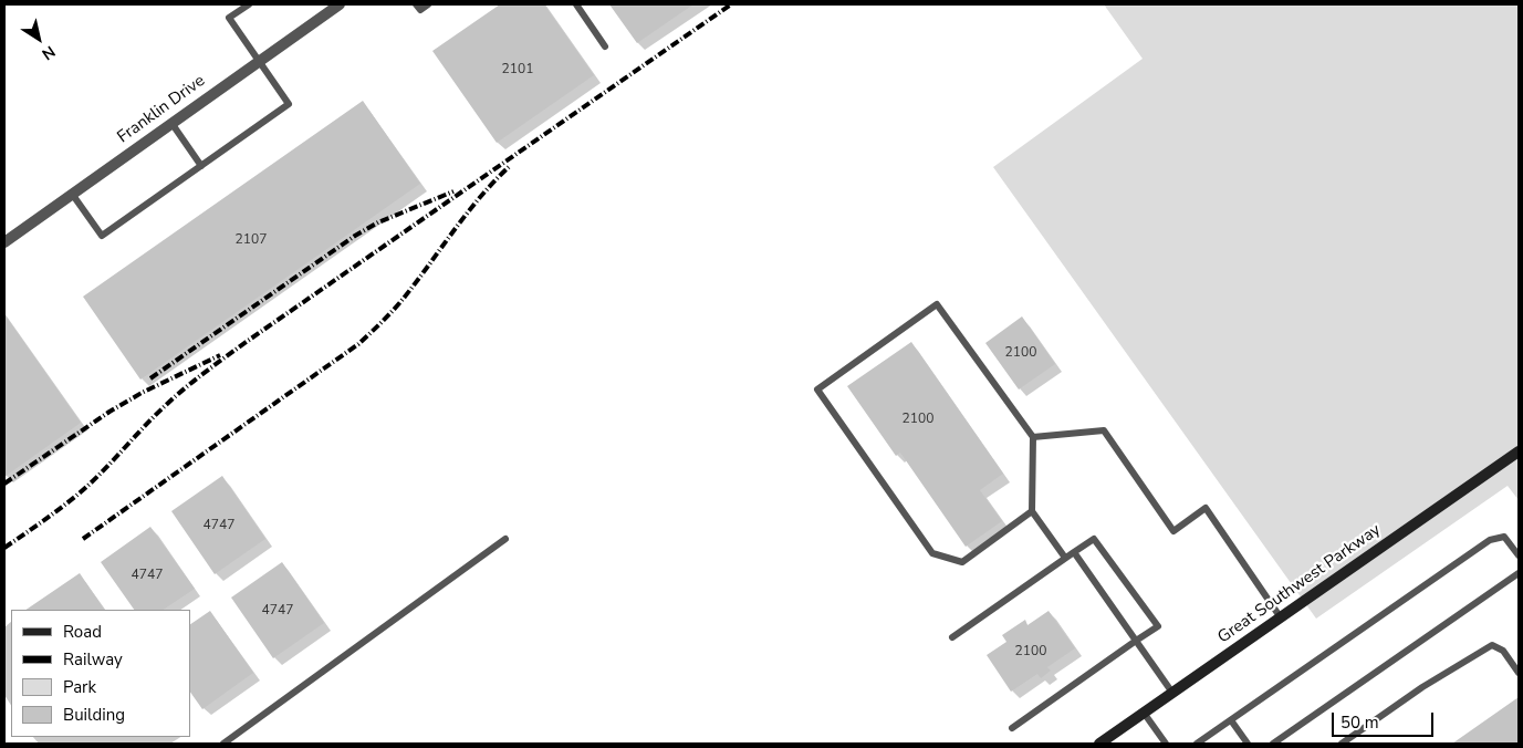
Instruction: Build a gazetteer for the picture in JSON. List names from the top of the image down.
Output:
{
  "streets": {
    "street": ["Franklin Drive", "Great Southwest Parkway"]
  },
  "house_numbers": [
    "2101",
    "2107",
    "2100",
    "2100",
    "4747",
    "4747",
    "4747",
    "2100"
  ],
  "legend": [
    "Road",
    "Railway",
    "Park",
    "Building"
  ],
  "scale_bar": "50 m",
  "north": "bottom right"
}
